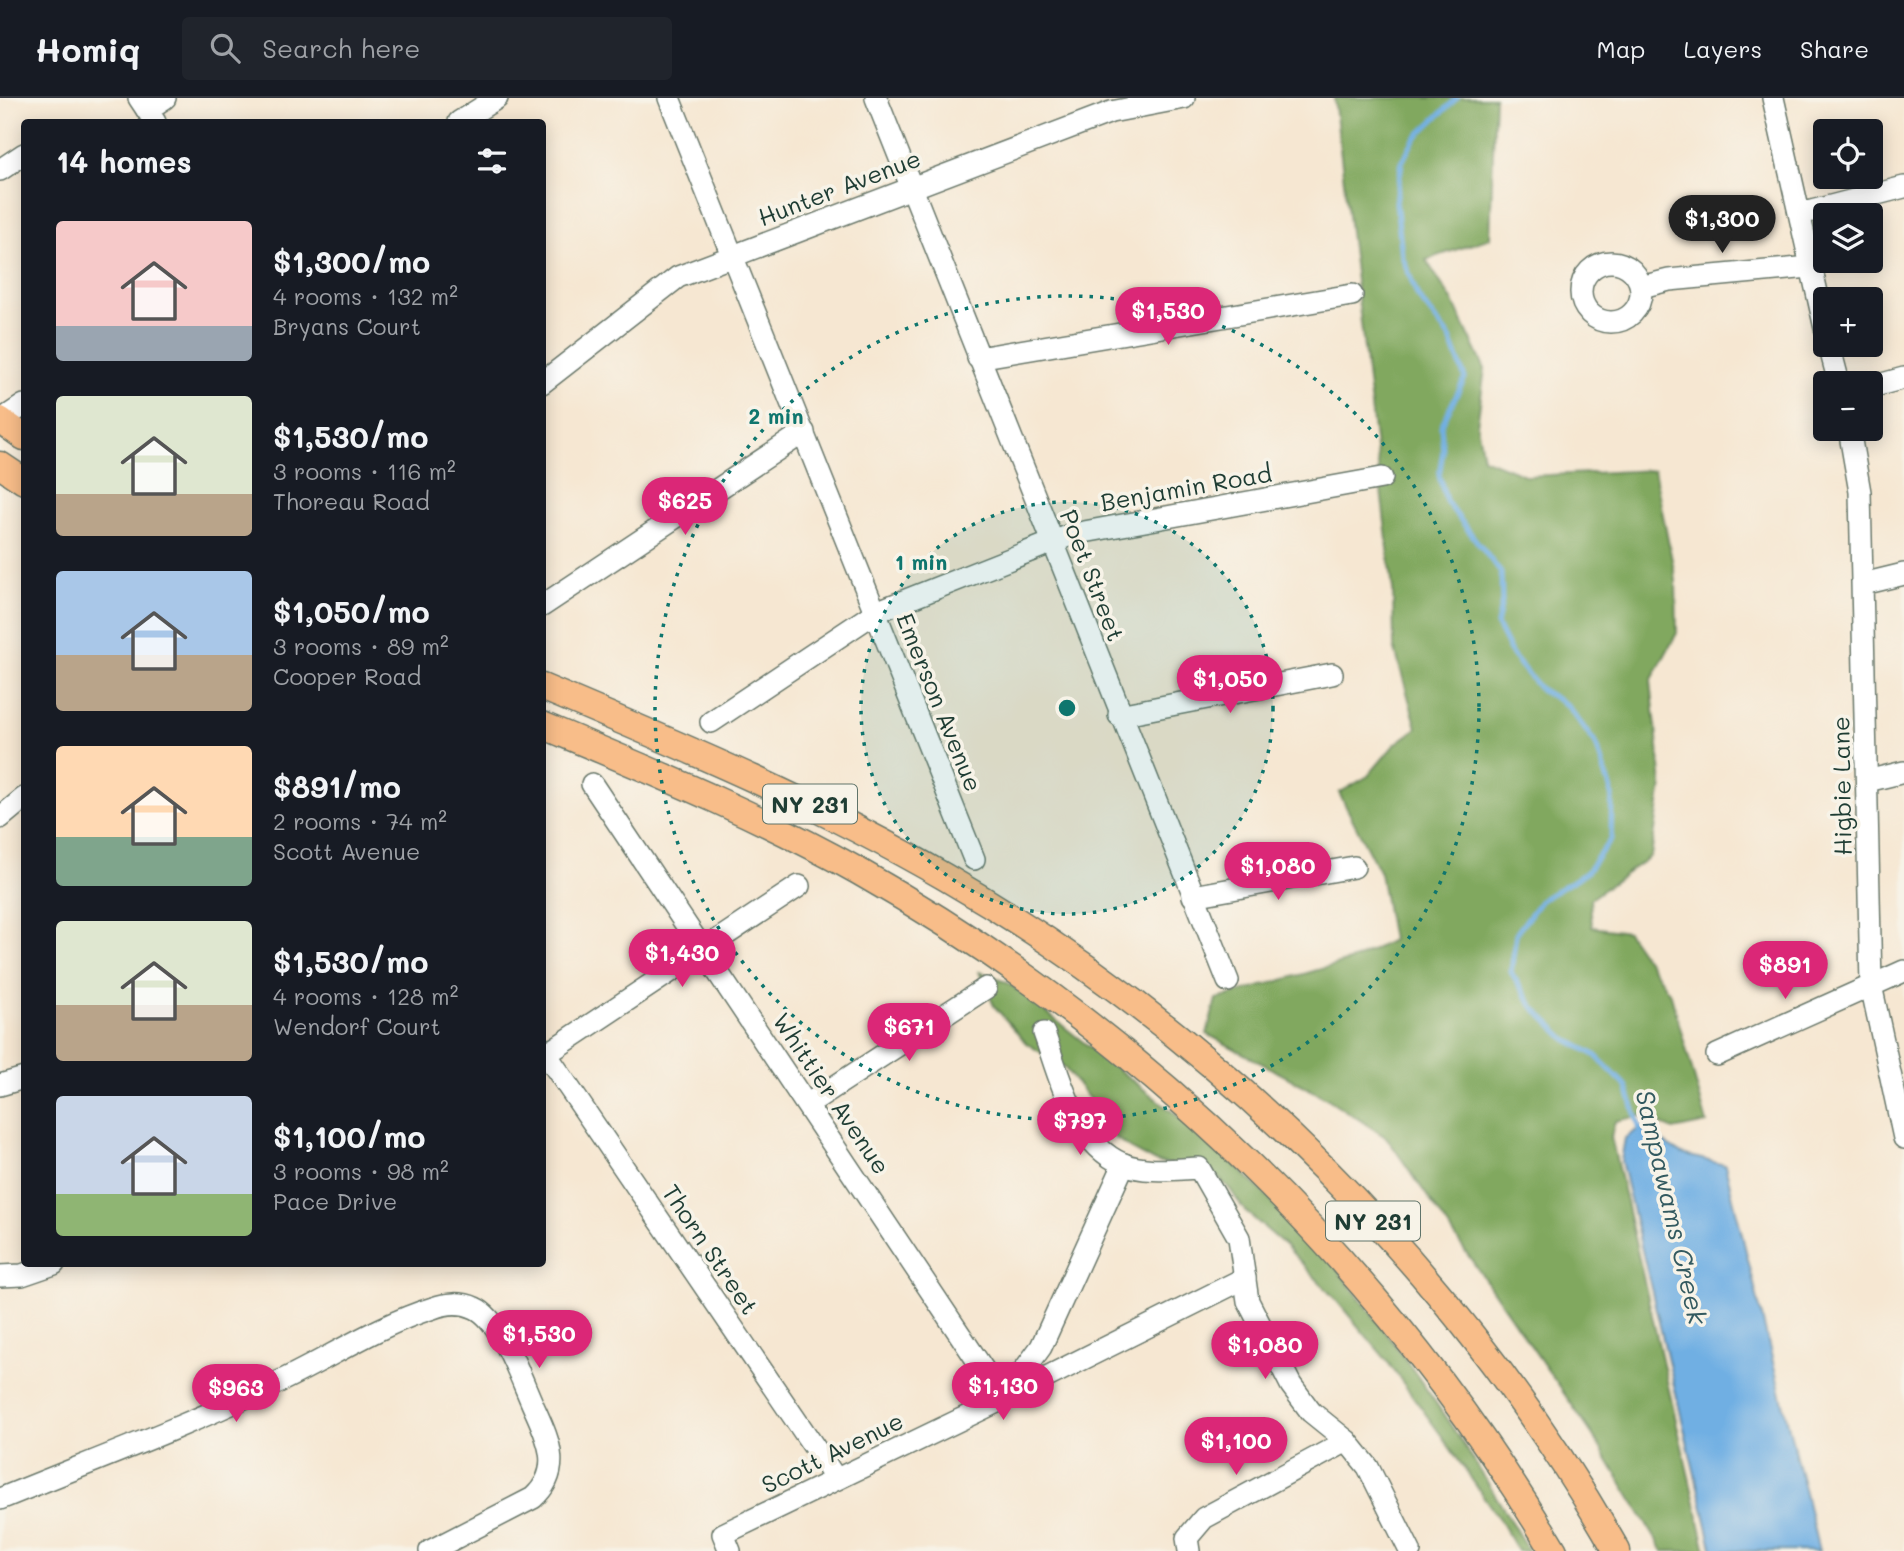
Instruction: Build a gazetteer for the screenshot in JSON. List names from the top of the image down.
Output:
{
  "streets": {
    "main road": ["NY 231"],
    "street": [
      "Hunter Avenue",
      "Benjamin Road",
      "Poet Street",
      "Emerson Avenue",
      "Higbie Lane",
      "Whittier Avenue",
      "Thorn Street",
      "Scott Avenue"
    ]
  },
  "crossings": [
    ["Hunter Avenue", "Poet Street"],
    ["Hunter Avenue", "Emerson Avenue"],
    ["Benjamin Road", "Poet Street"],
    ["Benjamin Road", "Emerson Avenue"],
    ["Whittier Avenue", "Scott Avenue"],
    ["Thorn Street", "Scott Avenue"]
  ],
  "water": ["Sampawams Creek"],
  "page": {
    "header": "Homiq",
    "search": "Search here",
    "nav": ["Map", "Layers", "Share"],
    "map_buttons": ["+", "−"],
    "heading": "14 homes",
    "price": [
      "$1,300",
      "$1,530",
      "$625",
      "$1,050",
      "$1,080",
      "$1,430",
      "$891",
      "$671",
      "$797",
      "$1,530",
      "$1,080",
      "$1,130",
      "$963",
      "$1,100"
    ],
    "list": [
      {
        "name": "$1,300/mo",
        "note": "4 rooms · 132 m² · Bryans Court"
      },
      {
        "name": "$1,530/mo",
        "note": "3 rooms · 116 m² · Thoreau Road"
      },
      {
        "name": "$1,050/mo",
        "note": "3 rooms · 89 m² · Cooper Road"
      },
      {
        "name": "$891/mo",
        "note": "2 rooms · 74 m² · Scott Avenue"
      },
      {
        "name": "$1,530/mo",
        "note": "4 rooms · 128 m² · Wendorf Court"
      },
      {
        "name": "$1,100/mo",
        "note": "3 rooms · 98 m² · Pace Drive"
      }
    ]
  },
  "rings": ["2 min", "1 min"]
}
